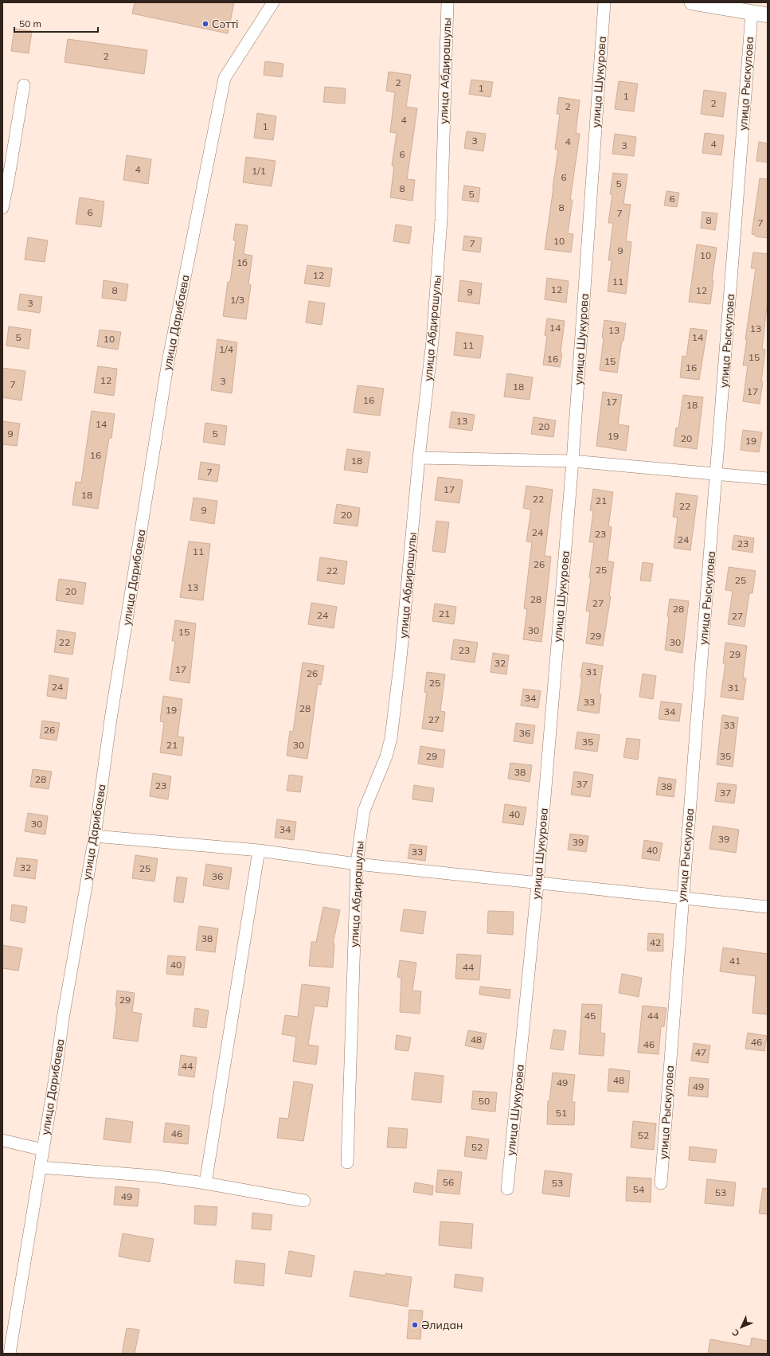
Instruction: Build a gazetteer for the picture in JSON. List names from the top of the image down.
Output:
{
  "streets": {
    "street": [
      "улица Абдирашулы",
      "улица Шукурова",
      "улица Рыскулова",
      "улица Дарибаева"
    ]
  },
  "places": ["Сәтті", "Әлидан"],
  "house_numbers": [
    "2",
    "2",
    "1",
    "1",
    "2",
    "2",
    "4",
    "1",
    "3",
    "4",
    "4",
    "3",
    "6",
    "4",
    "1/1",
    "6",
    "5",
    "8",
    "5",
    "6",
    "8",
    "6",
    "7",
    "8",
    "7",
    "10",
    "7",
    "9",
    "10",
    "1б",
    "12",
    "11",
    "12",
    "8",
    "12",
    "9",
    "1/3",
    "3",
    "14",
    "13",
    "13",
    "5",
    "14",
    "10",
    "11",
    "1/4",
    "15",
    "16",
    "15",
    "16",
    "12",
    "3",
    "7",
    "18",
    "17",
    "16",
    "17",
    "18",
    "13",
    "14",
    "20",
    "9",
    "5",
    "19",
    "20",
    "19",
    "16",
    "18",
    "7",
    "17",
    "18",
    "22",
    "21",
    "22",
    "9",
    "20",
    "24",
    "23",
    "24",
    "23",
    "11",
    "26",
    "25",
    "22",
    "25",
    "13",
    "20",
    "28",
    "27",
    "28",
    "21",
    "24",
    "27",
    "30",
    "15",
    "29",
    "22",
    "30",
    "23",
    "29",
    "32",
    "17",
    "31",
    "26",
    "25",
    "24",
    "31",
    "34",
    "33",
    "28",
    "19",
    "34",
    "27",
    "33",
    "26",
    "36",
    "35",
    "21",
    "30",
    "29",
    "35",
    "38",
    "28",
    "37",
    "23",
    "38",
    "37",
    "40",
    "30",
    "34",
    "39",
    "39",
    "40",
    "33",
    "32",
    "25",
    "36",
    "38",
    "42",
    "41",
    "40",
    "44",
    "29",
    "45",
    "44",
    "48",
    "46",
    "46",
    "47",
    "44",
    "48",
    "49",
    "49",
    "50",
    "51",
    "46",
    "52",
    "52",
    "56",
    "53",
    "54",
    "53",
    "49"
  ],
  "scale_bar": "50 m",
  "north": "bottom left"
}
